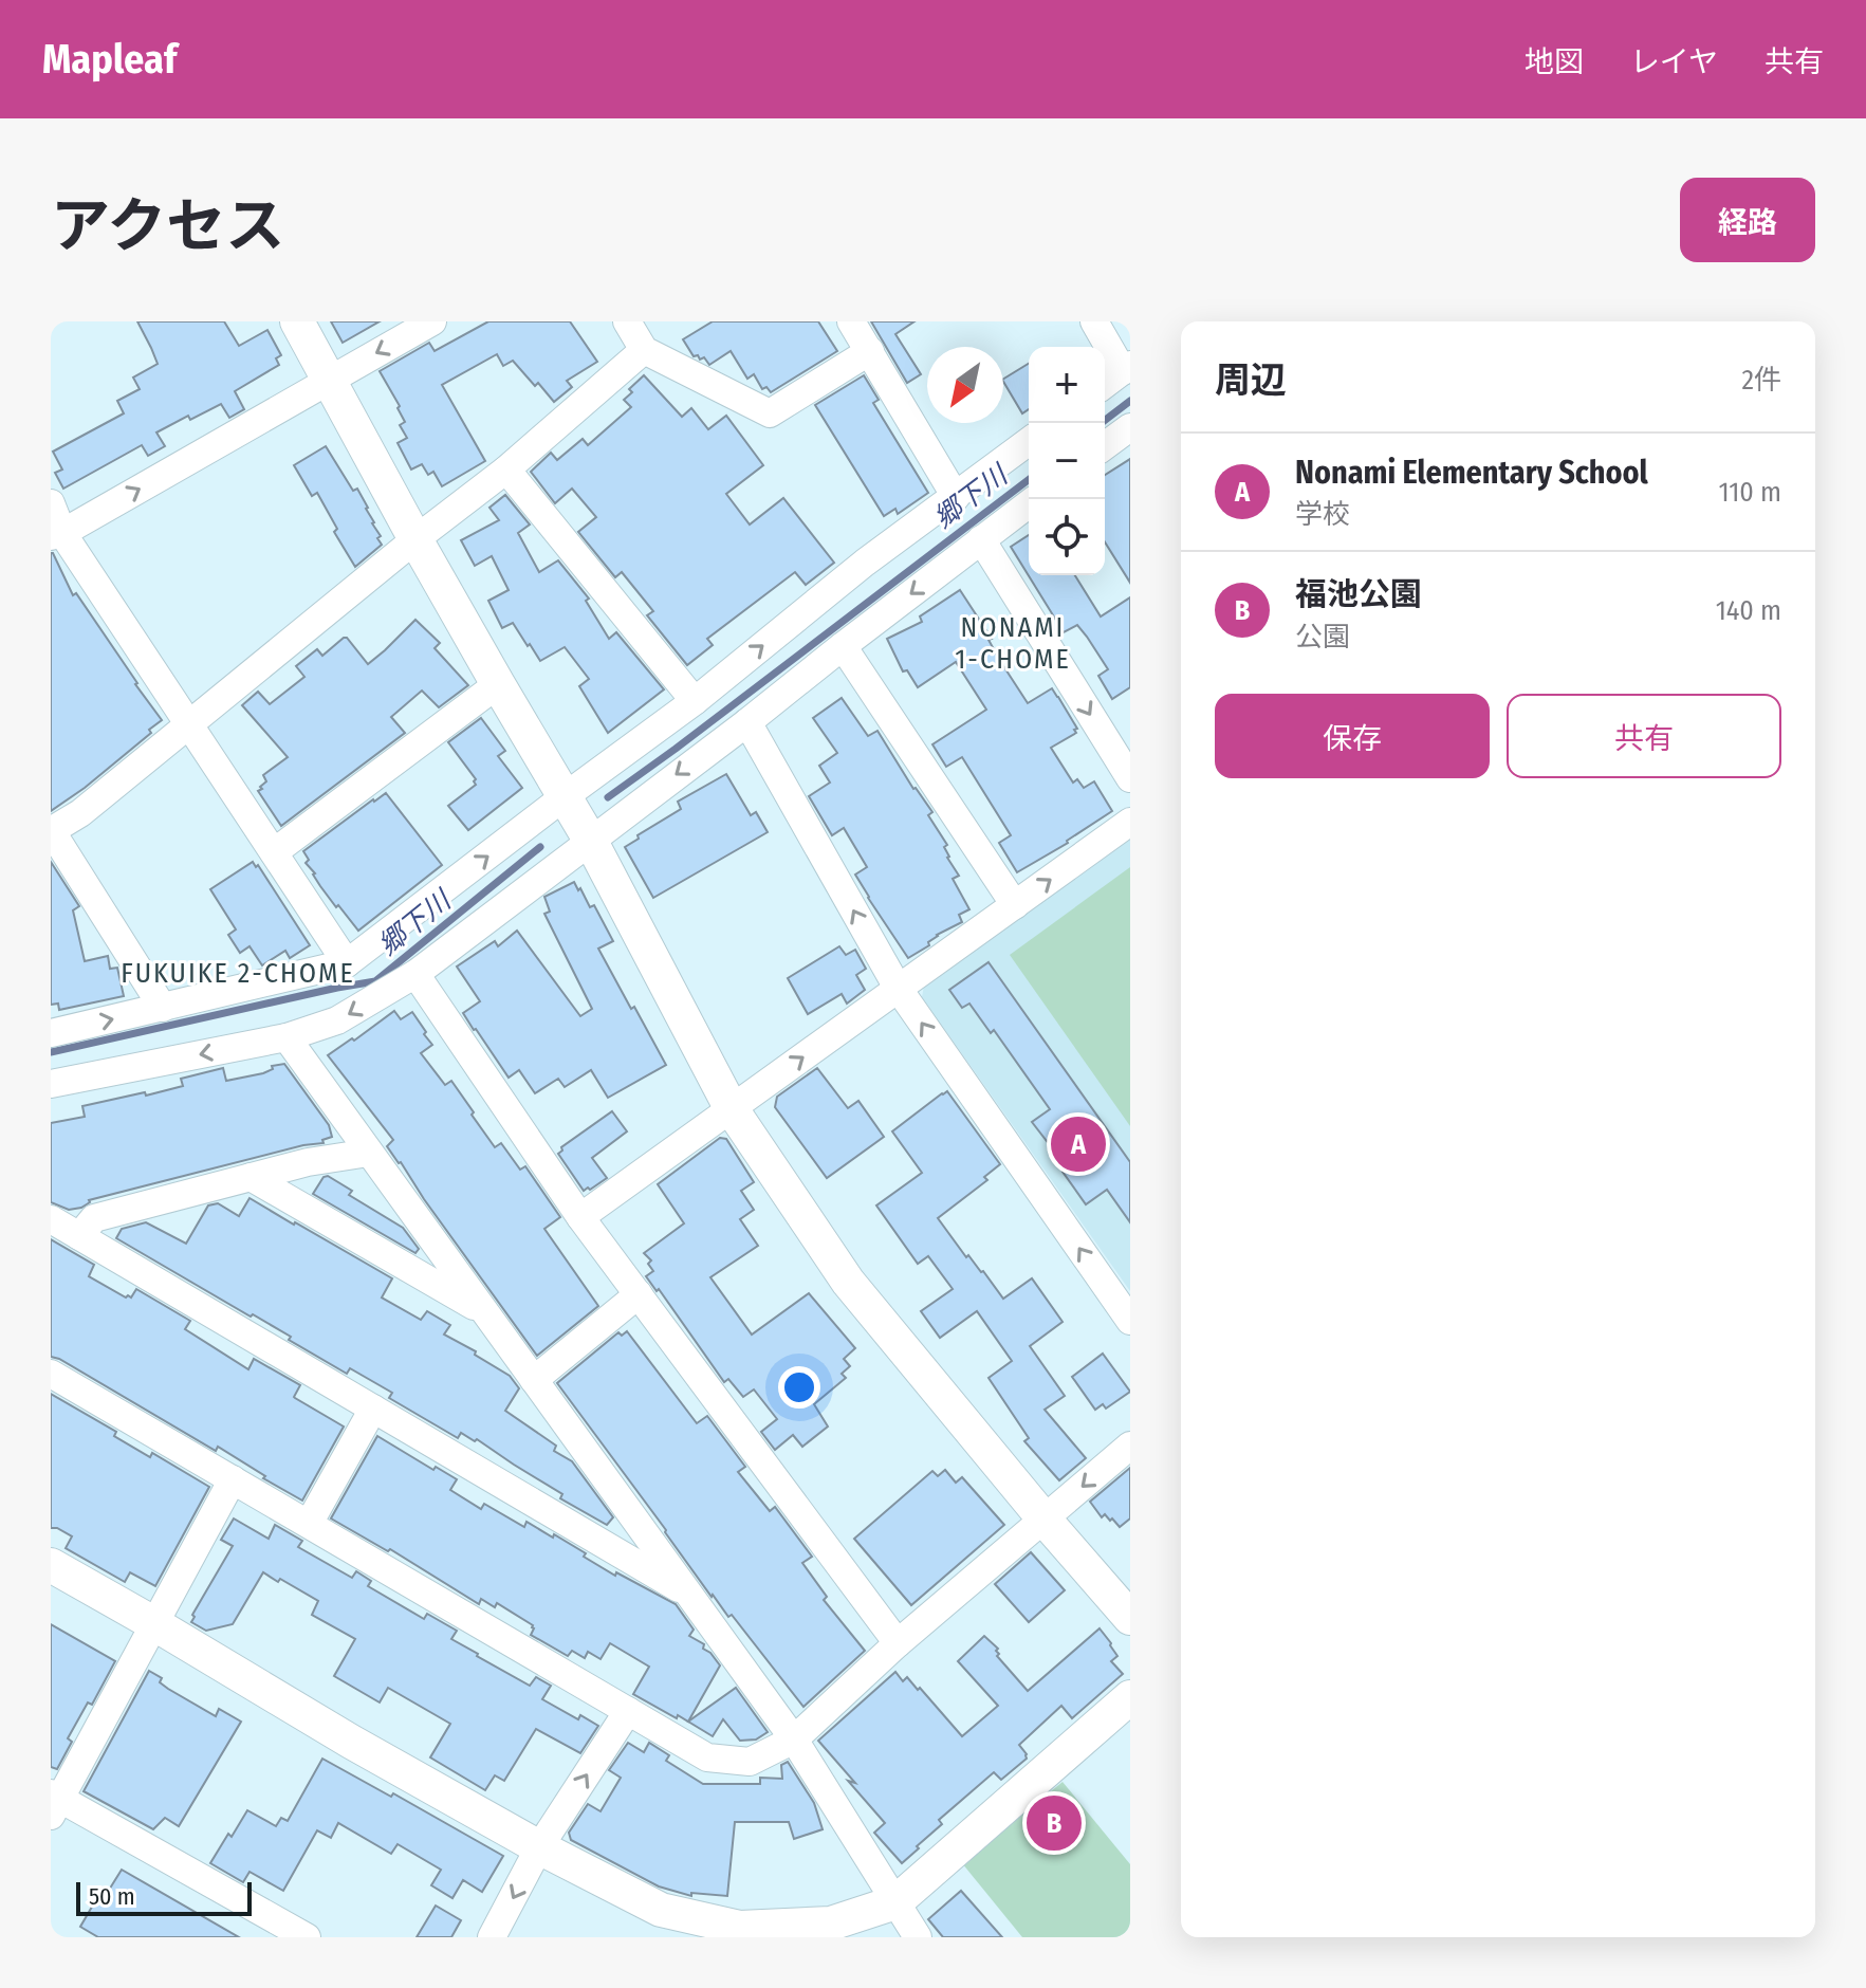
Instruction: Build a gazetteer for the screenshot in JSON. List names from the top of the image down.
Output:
{
  "districts": ["NONAMI 1-CHOME", "FUKUIKE 2-CHOME"],
  "water": ["郷下川"],
  "scale_bar": "50 m",
  "north": "bottom left",
  "page": {
    "header": "Mapleaf",
    "nav": ["地図", "レイヤ", "共有"],
    "title": "アクセス",
    "buttons": [
      "経路",
      ["保存", "共有"]
    ],
    "heading": ["周辺", "2件"],
    "map_buttons": ["+", "−"],
    "list": [
      {
        "mark": "A",
        "name": "Nonami Elementary School",
        "note": "学校",
        "value": "110 m"
      },
      {
        "mark": "B",
        "name": "福池公園",
        "note": "公園",
        "value": "140 m"
      }
    ],
    "pins": ["A", "B"],
    "scale": "50 m"
  }
}
